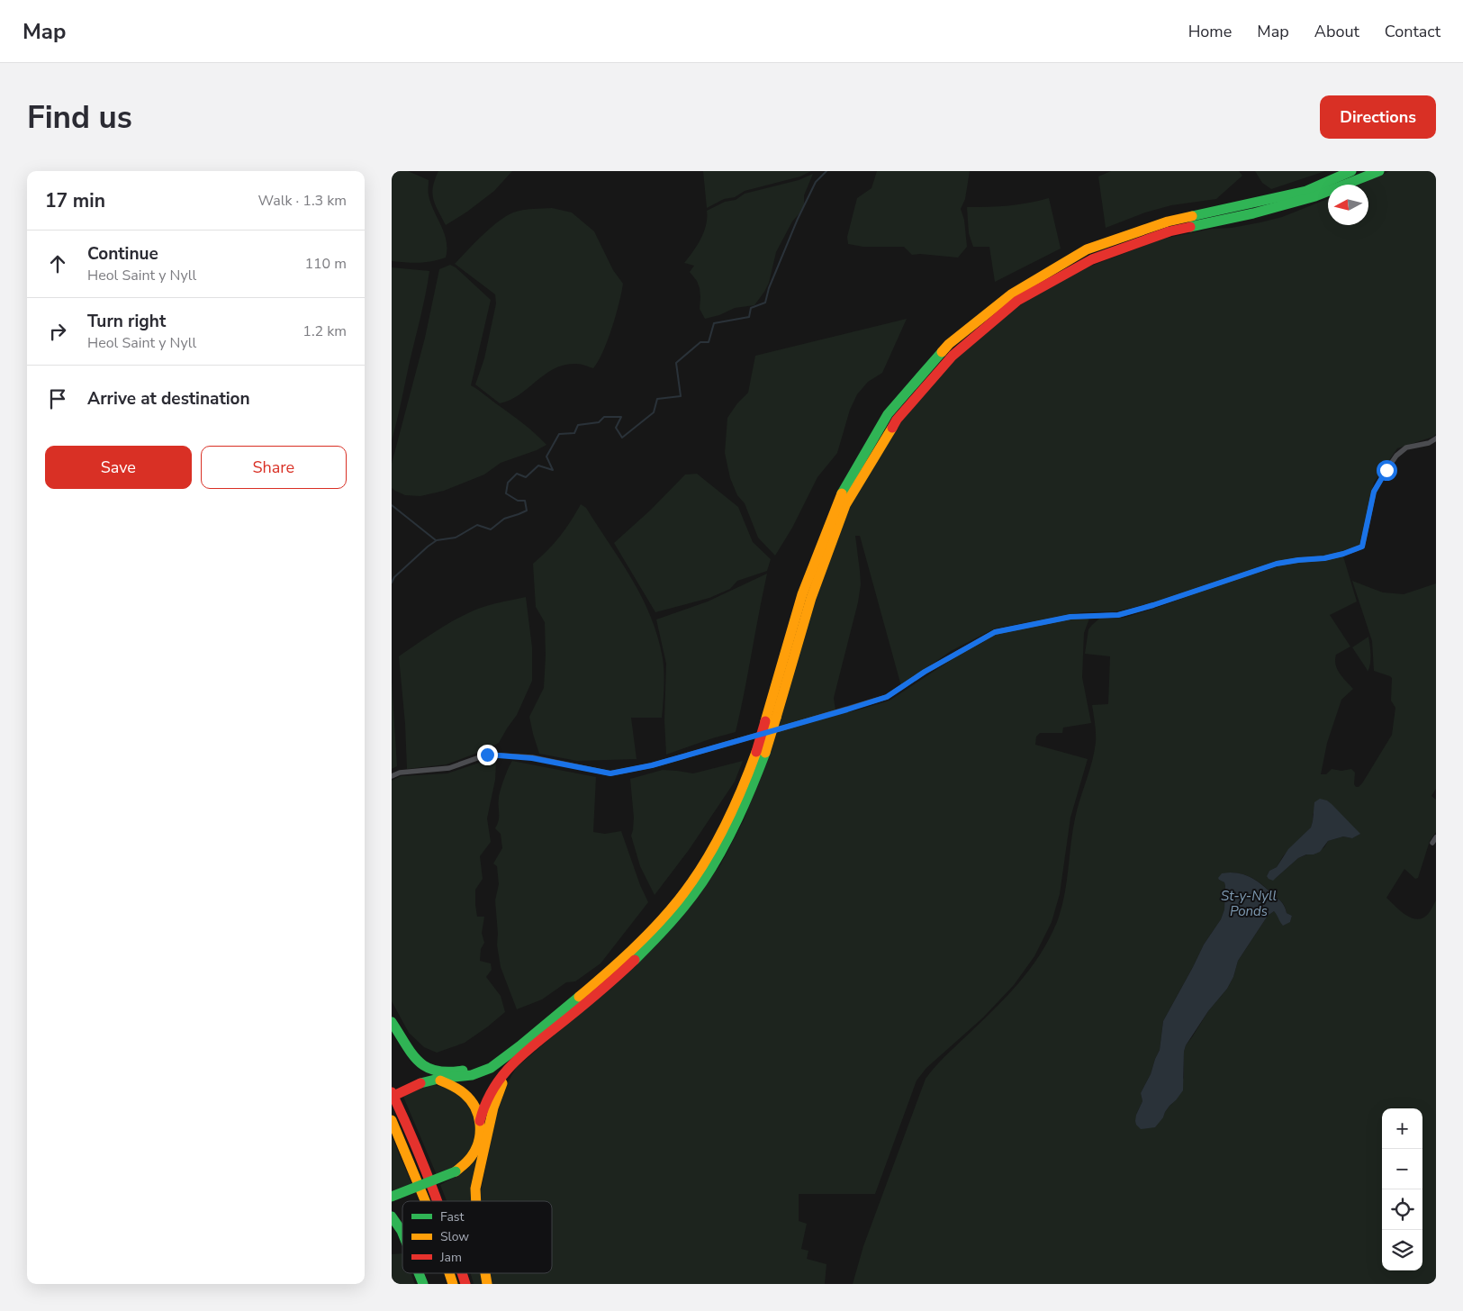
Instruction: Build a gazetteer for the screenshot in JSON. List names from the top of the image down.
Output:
{
  "water": ["St-y-Nyll Ponds"],
  "legend": ["Fast", "Slow", "Jam"],
  "north": "left",
  "page": {
    "header": "Map",
    "nav": [
      "Home",
      "Map",
      "About",
      "Contact"
    ],
    "buttons": [
      "Directions",
      ["Save", "Share"]
    ],
    "title": "Find us",
    "heading": ["17 min", "Walk · 1.3 km"],
    "list": [
      ["Continue", "Heol Saint y Nyll", "110 m"],
      ["Turn right", "Heol Saint y Nyll", "1.2 km"],
      "Arrive at destination"
    ],
    "map_buttons": ["+", "−"]
  }
}
